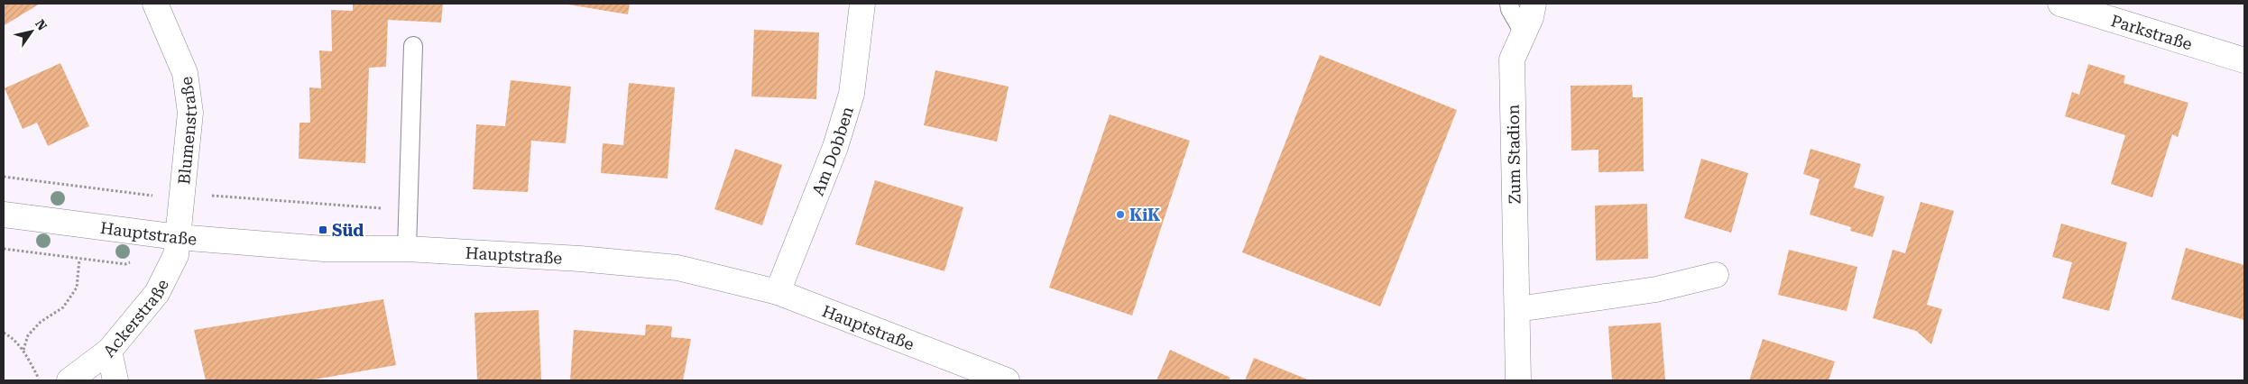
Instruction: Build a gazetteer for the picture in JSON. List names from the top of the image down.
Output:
{
  "streets": {
    "street": [
      "Parkstraße",
      "Blumenstraße",
      "Am Dobben",
      "Zum Stadion",
      "Hauptstraße",
      "Ackerstraße"
    ]
  },
  "crossings": [
    ["Blumenstraße", "Hauptstraße"],
    ["Blumenstraße", "Ackerstraße"],
    ["Am Dobben", "Hauptstraße"],
    ["Hauptstraße", "Ackerstraße"]
  ],
  "places": {
    "other": ["KiK"],
    "transit": ["Süd"]
  },
  "north": "top right"
}
